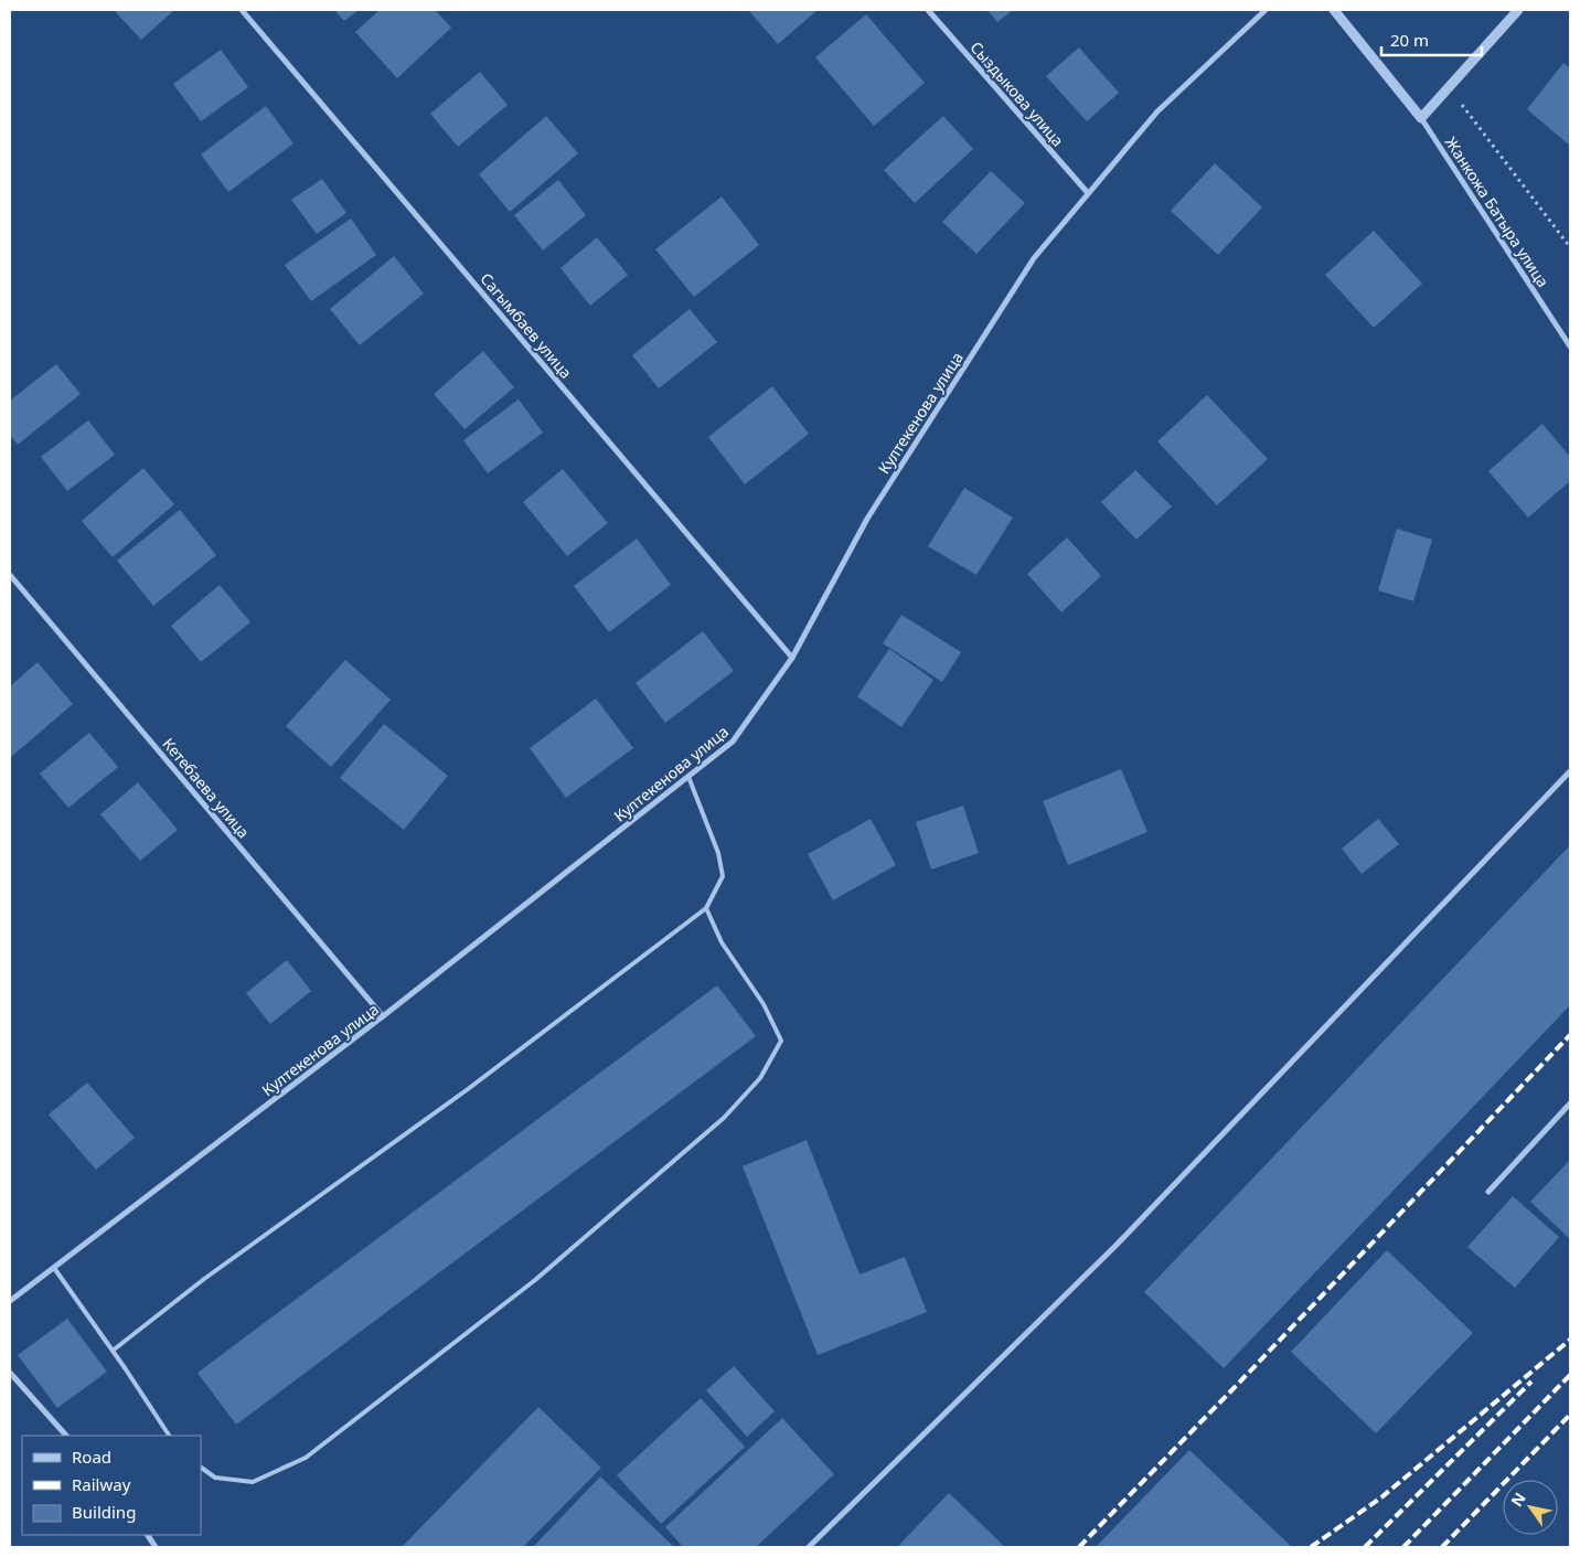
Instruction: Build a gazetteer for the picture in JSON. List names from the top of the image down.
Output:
{
  "streets": {
    "street": [
      "Сыздыкова улица",
      "Жанкожа Батыра улица",
      "Сагымбаев улица",
      "Култекенова улица",
      "Кетебаева улица"
    ]
  },
  "crossings": [
    ["Сыздыкова улица", "Култекенова улица"],
    ["Сагымбаев улица", "Култекенова улица"],
    ["Култекенова улица", "Кетебаева улица"]
  ],
  "legend": ["Road", "Railway", "Building"],
  "scale_bar": "20 m",
  "north": "top left"
}
